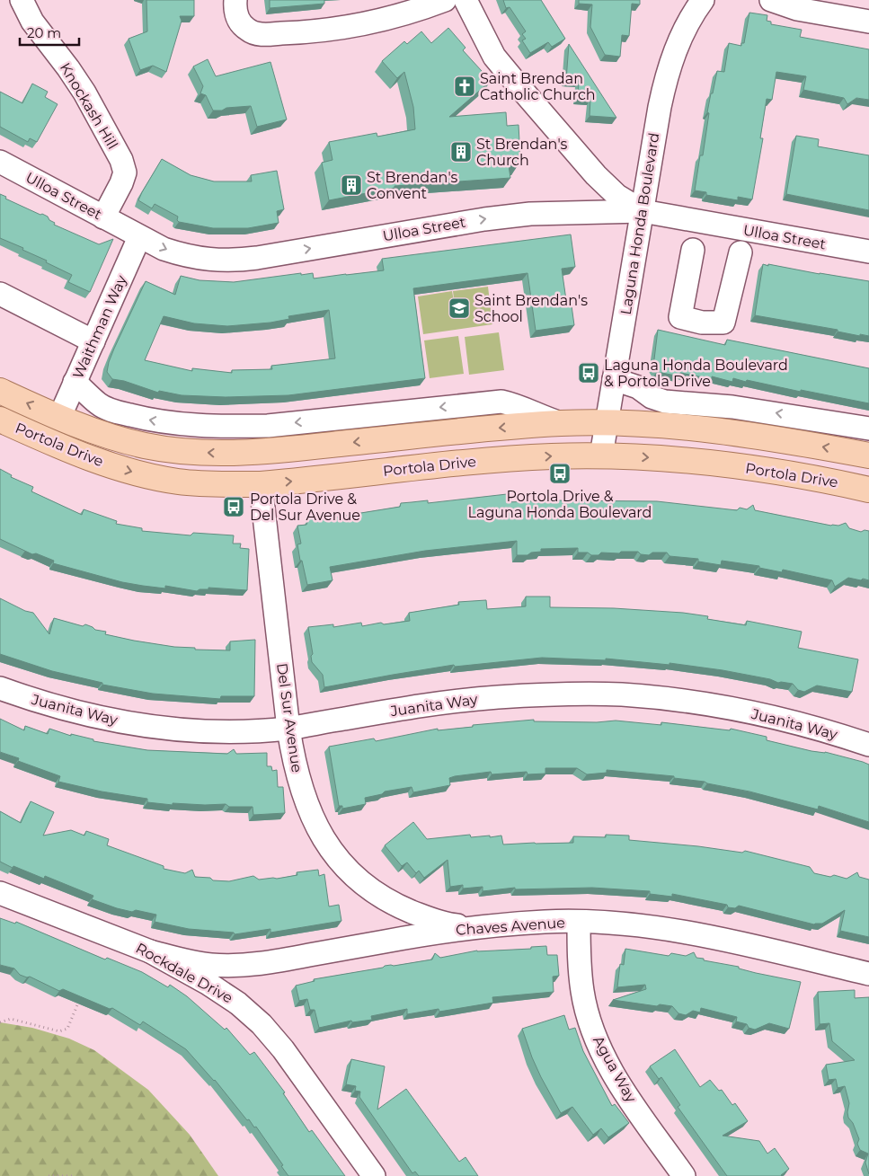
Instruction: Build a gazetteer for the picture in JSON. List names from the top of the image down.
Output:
{
  "streets": {
    "main road": ["Portola Drive"],
    "street": [
      "Knockash Hill",
      "Ulloa Street",
      "Laguna Honda Boulevard",
      "Waithman Way",
      "Juanita Way",
      "Del Sur Avenue",
      "Chaves Avenue",
      "Rockdale Drive",
      "Agua Way"
    ]
  },
  "crossings": [
    ["Knockash Hill", "Ulloa Street"],
    ["Ulloa Street", "Laguna Honda Boulevard"],
    ["Ulloa Street", "Waithman Way"],
    ["Laguna Honda Boulevard", "Portola Drive"],
    ["Waithman Way", "Portola Drive"],
    ["Portola Drive", "Del Sur Avenue"],
    ["Juanita Way", "Del Sur Avenue"],
    ["Del Sur Avenue", "Chaves Avenue"],
    ["Chaves Avenue", "Rockdale Drive"],
    ["Chaves Avenue", "Agua Way"]
  ],
  "one_way": ["Ulloa Street"],
  "places": {
    "church": ["Saint Brendan Catholic Church"],
    "building": ["St Brendan's Church", "St Brendan's Convent"],
    "school or university": ["Saint Brendan's School"],
    "bus stop": ["Laguna Honda Boulevard & Portola Drive", "Portola Drive & Laguna Honda Boulevard", "Portola Drive & Del Sur Avenue"]
  },
  "scale_bar": "20 m"
}
